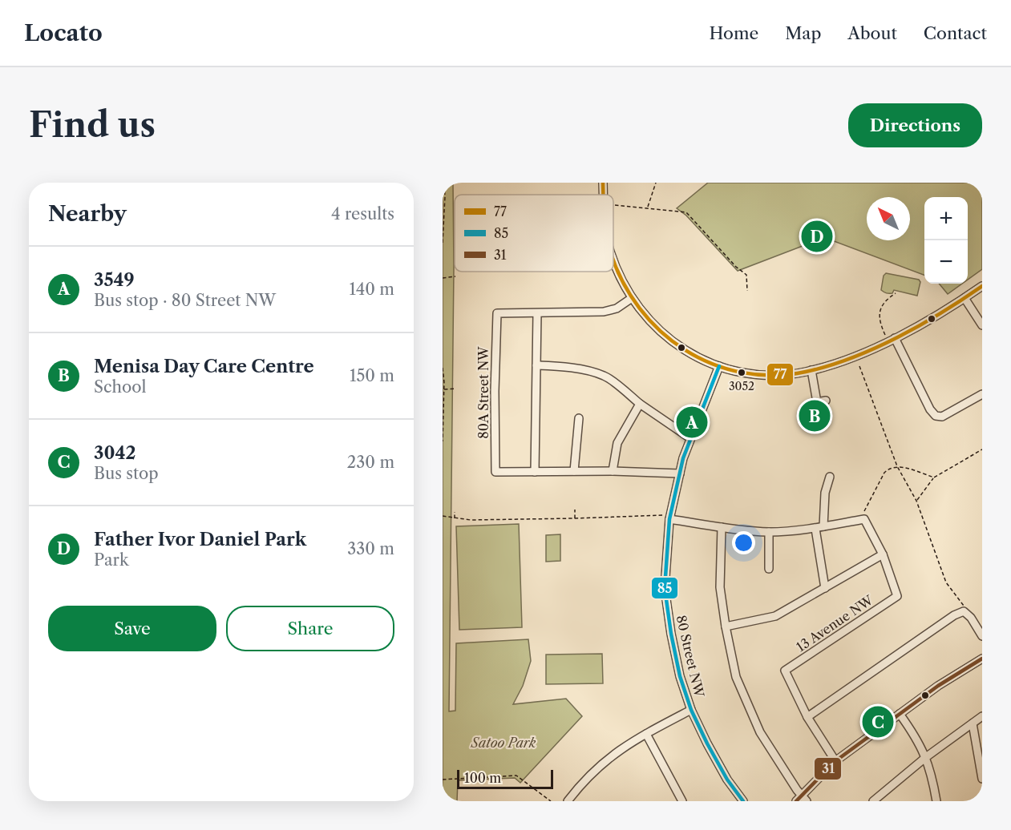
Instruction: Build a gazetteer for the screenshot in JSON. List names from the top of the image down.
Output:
{
  "streets": {
    "street": ["80A Street NW", "13 Avenue NW", "80 Street NW"]
  },
  "parks": ["Satoo Park"],
  "places": ["3052"],
  "lines": ["transit line 77", "transit line 85", "transit line 31"],
  "legend": ["77", "85", "31"],
  "scale_bar": "100 m",
  "north": "top left",
  "page": {
    "header": "Locato",
    "nav": [
      "Home",
      "Map",
      "About",
      "Contact"
    ],
    "buttons": [
      "Directions",
      ["Save", "Share"]
    ],
    "title": "Find us",
    "heading": ["Nearby", "4 results"],
    "map_buttons": ["+", "−"],
    "pins": [
      "D",
      "B",
      "A",
      "C"
    ],
    "list": [
      {
        "mark": "A",
        "name": "3549",
        "note": "Bus stop · 80 Street NW",
        "value": "140 m"
      },
      {
        "mark": "B",
        "name": "Menisa Day Care Centre",
        "note": "School",
        "value": "150 m"
      },
      {
        "mark": "C",
        "name": "3042",
        "note": "Bus stop",
        "value": "230 m"
      },
      {
        "mark": "D",
        "name": "Father Ivor Daniel Park",
        "note": "Park",
        "value": "330 m"
      }
    ],
    "scale": "100 m"
  }
}
